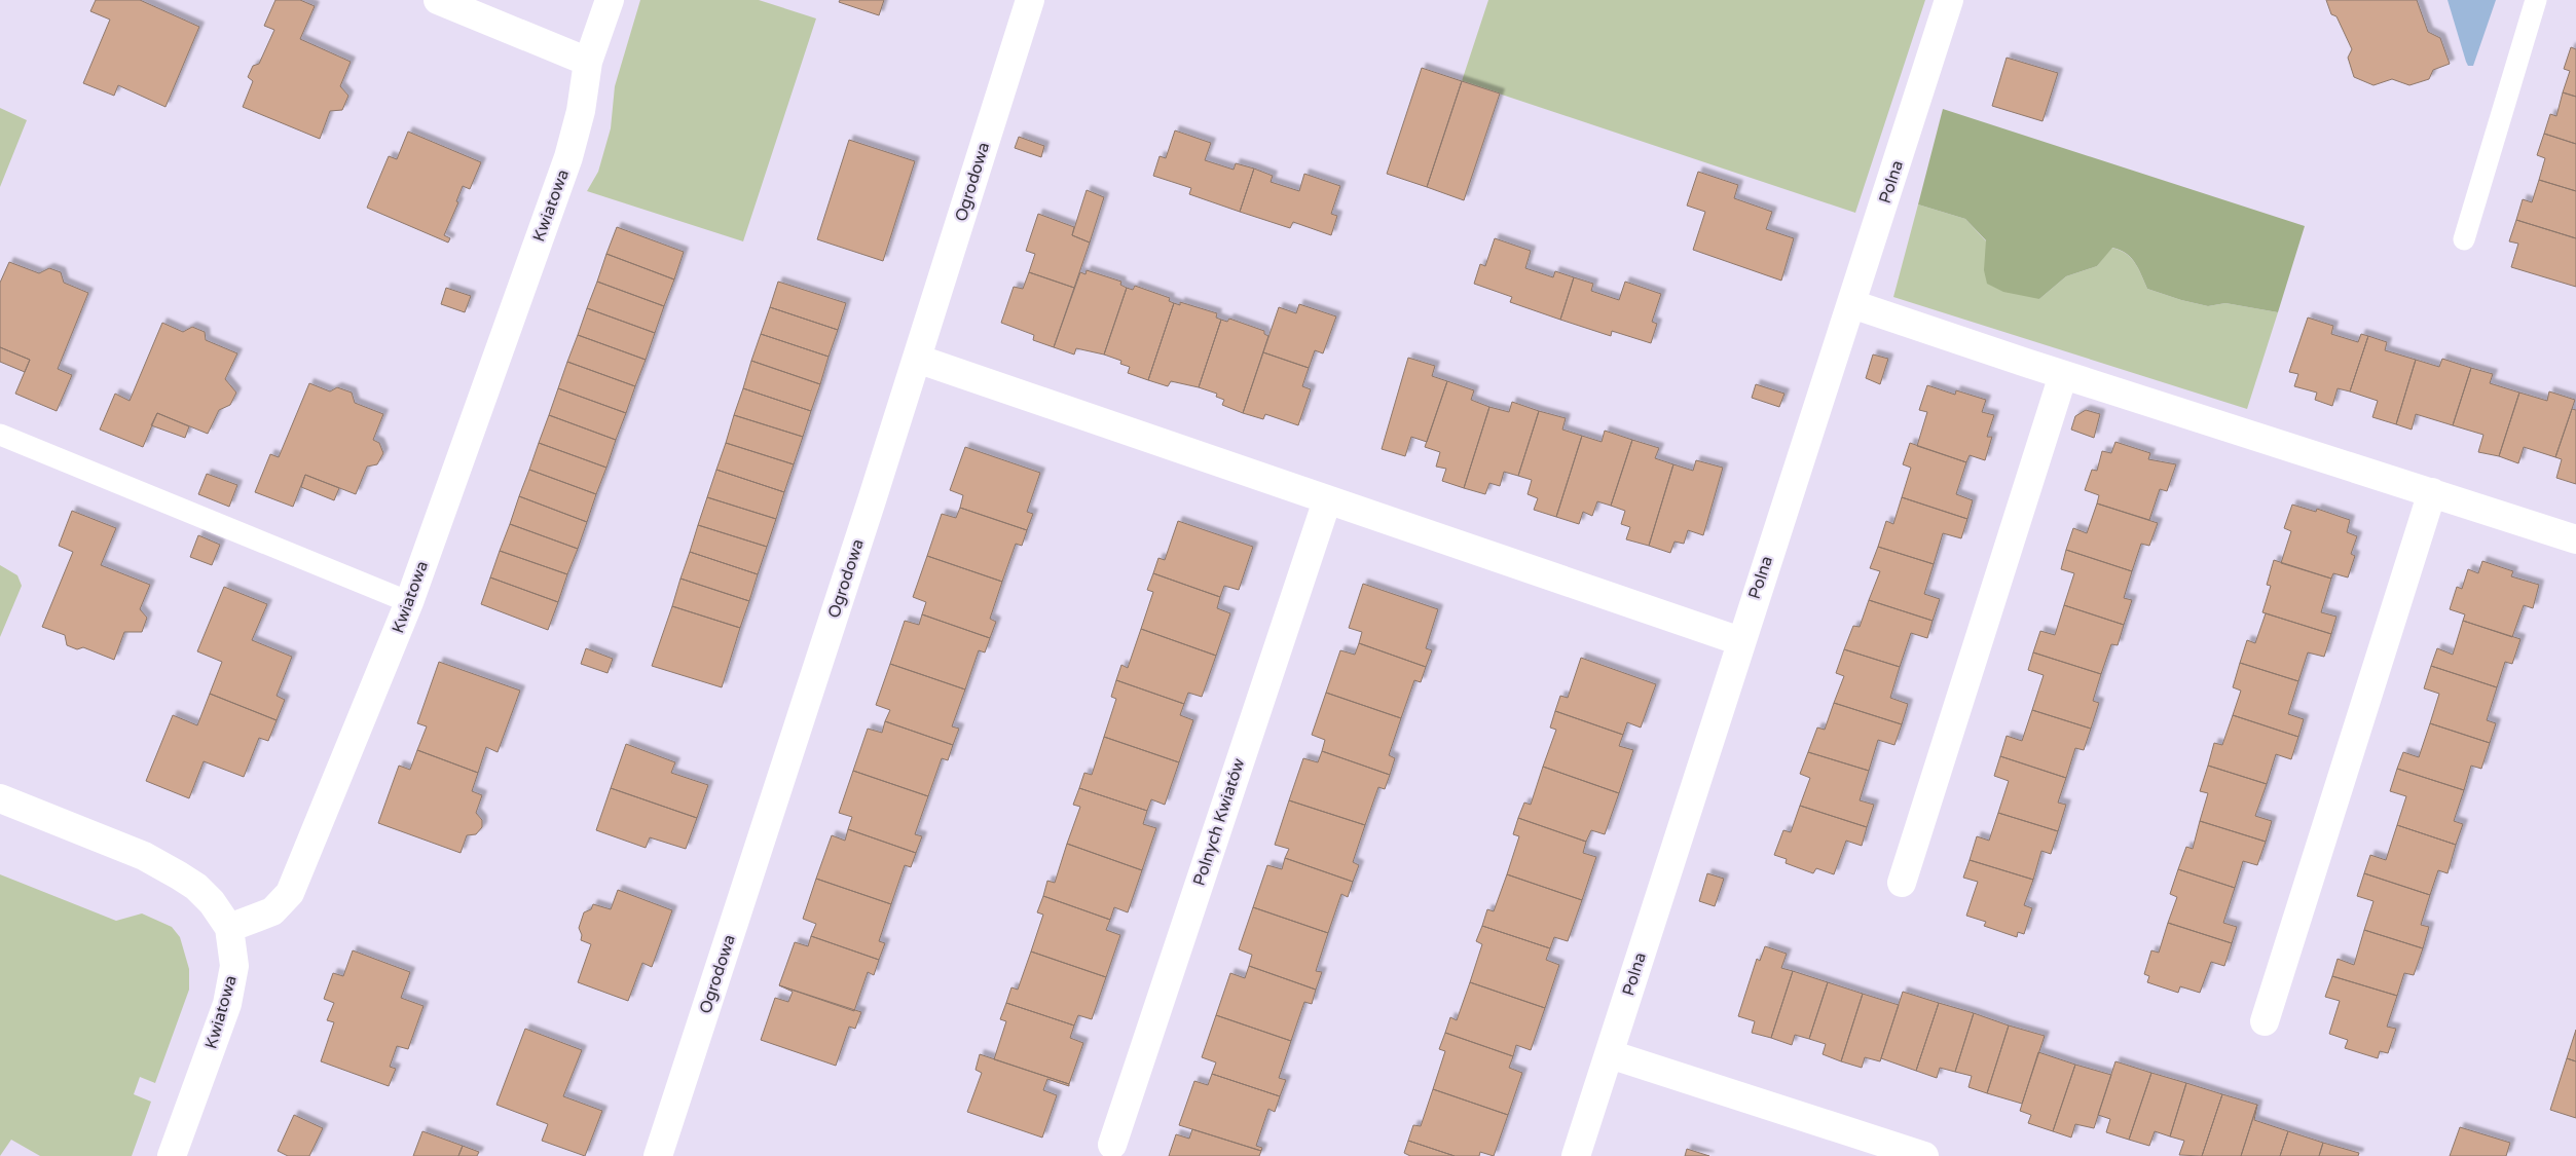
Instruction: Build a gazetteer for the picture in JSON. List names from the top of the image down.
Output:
{
  "streets": {
    "street": [
      "Ogrodowa",
      "Polna",
      "Kwiatowa",
      "Polnych Kwiatów"
    ]
  }
}
